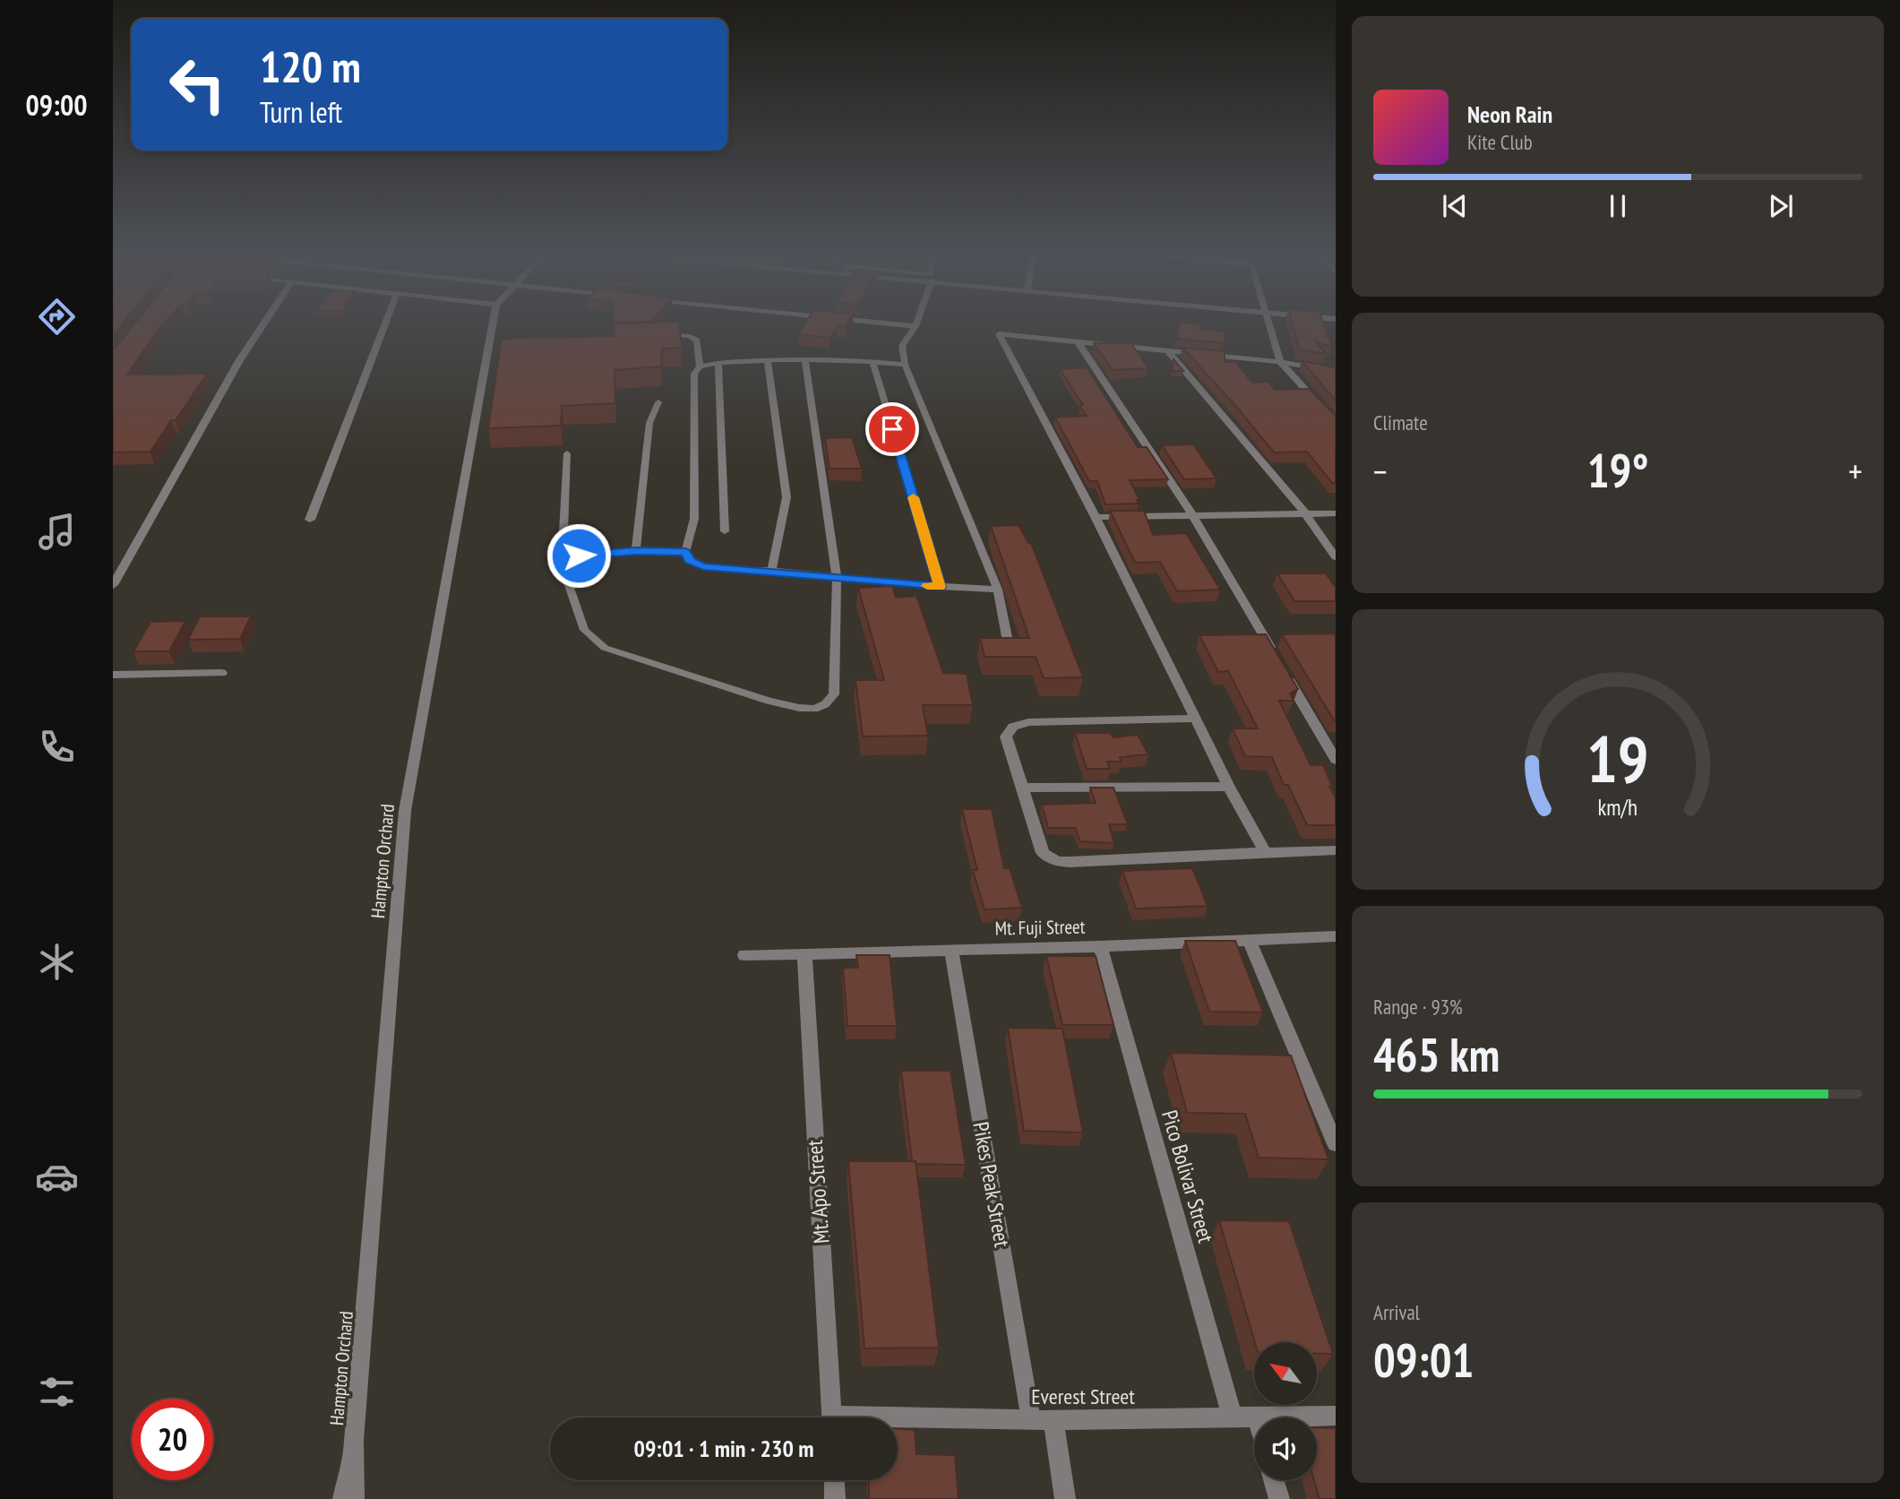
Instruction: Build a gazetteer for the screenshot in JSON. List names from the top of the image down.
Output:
{
  "streets": {
    "street": [
      "Hampton Orchard",
      "Mt. Fuji Street",
      "Pico Bolivar Street",
      "Pikes Peak Street",
      "Mt. Apo Street",
      "Everest Street"
    ]
  },
  "crossings": [
    ["Mt. Fuji Street", "Pico Bolivar Street"],
    ["Mt. Fuji Street", "Pikes Peak Street"],
    ["Mt. Fuji Street", "Mt. Apo Street"],
    ["Pico Bolivar Street", "Everest Street"],
    ["Pikes Peak Street", "Everest Street"]
  ],
  "north": "top left",
  "page": {
    "tabs": "09:00",
    "turn": ["120 m", "Turn left"],
    "song": ["Neon Rain", "Kite Club"],
    "tile": [
      "Climate",
      ["Range · 93%", "465 km"],
      ["Arrival", "09:01"]
    ],
    "heat": ["−", "19°", "+"],
    "limit": "20",
    "trip": "09:01 · 1 min · 230 m",
    "gauge": ["19", "km/h"]
  }
}
